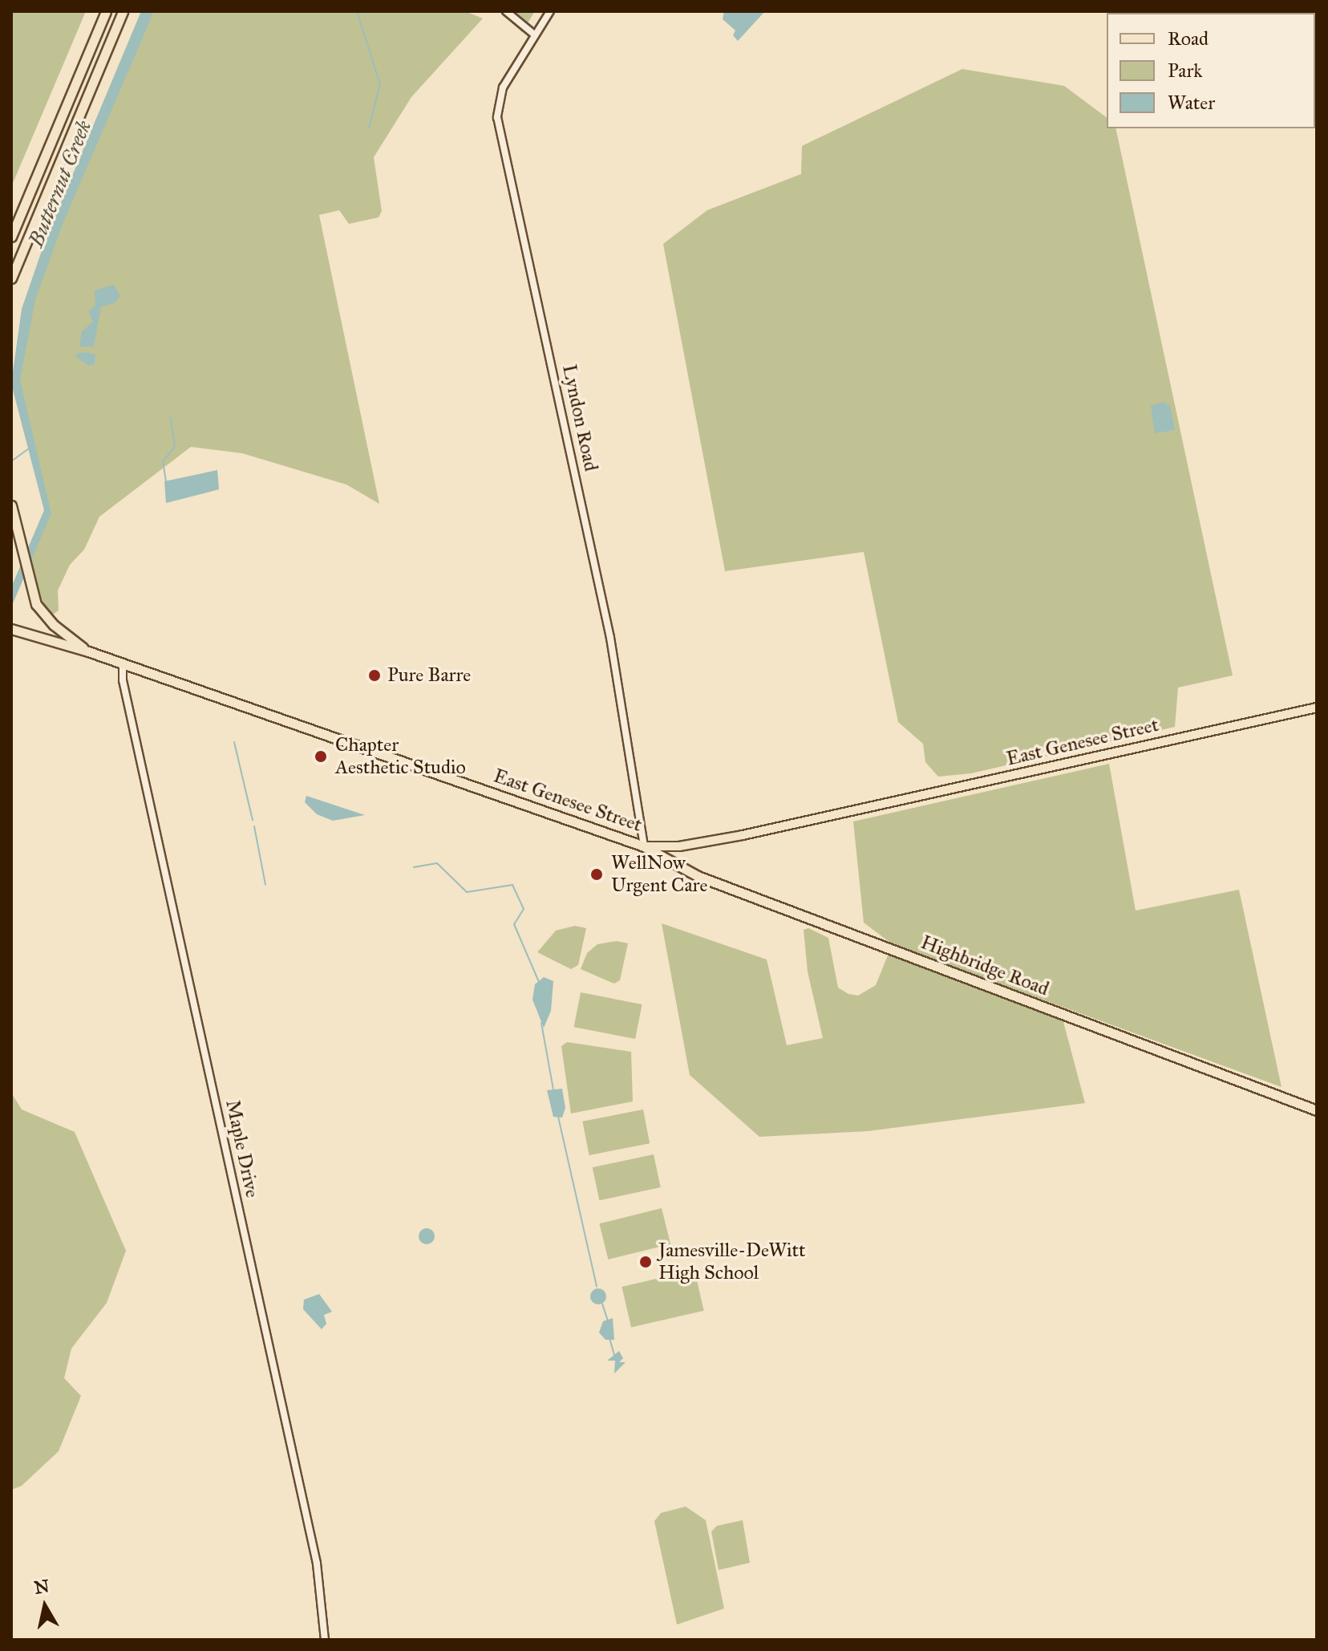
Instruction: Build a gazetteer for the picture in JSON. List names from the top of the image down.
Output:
{
  "streets": {
    "highway": ["East Genesee Street", "Highbridge Road"],
    "street": ["Lyndon Road", "Maple Drive"]
  },
  "crossings": [
    ["Lyndon Road", "East Genesee Street"],
    ["Lyndon Road", "Highbridge Road"],
    ["East Genesee Street", "Highbridge Road"],
    ["East Genesee Street", "Maple Drive"]
  ],
  "water": ["Butternut Creek"],
  "places": [
    "Pure Barre",
    "Chapter Aesthetic Studio",
    "WellNow Urgent Care",
    "Jamesville-DeWitt High School"
  ],
  "legend": ["Road", "Park", "Water"],
  "north": "top"
}
